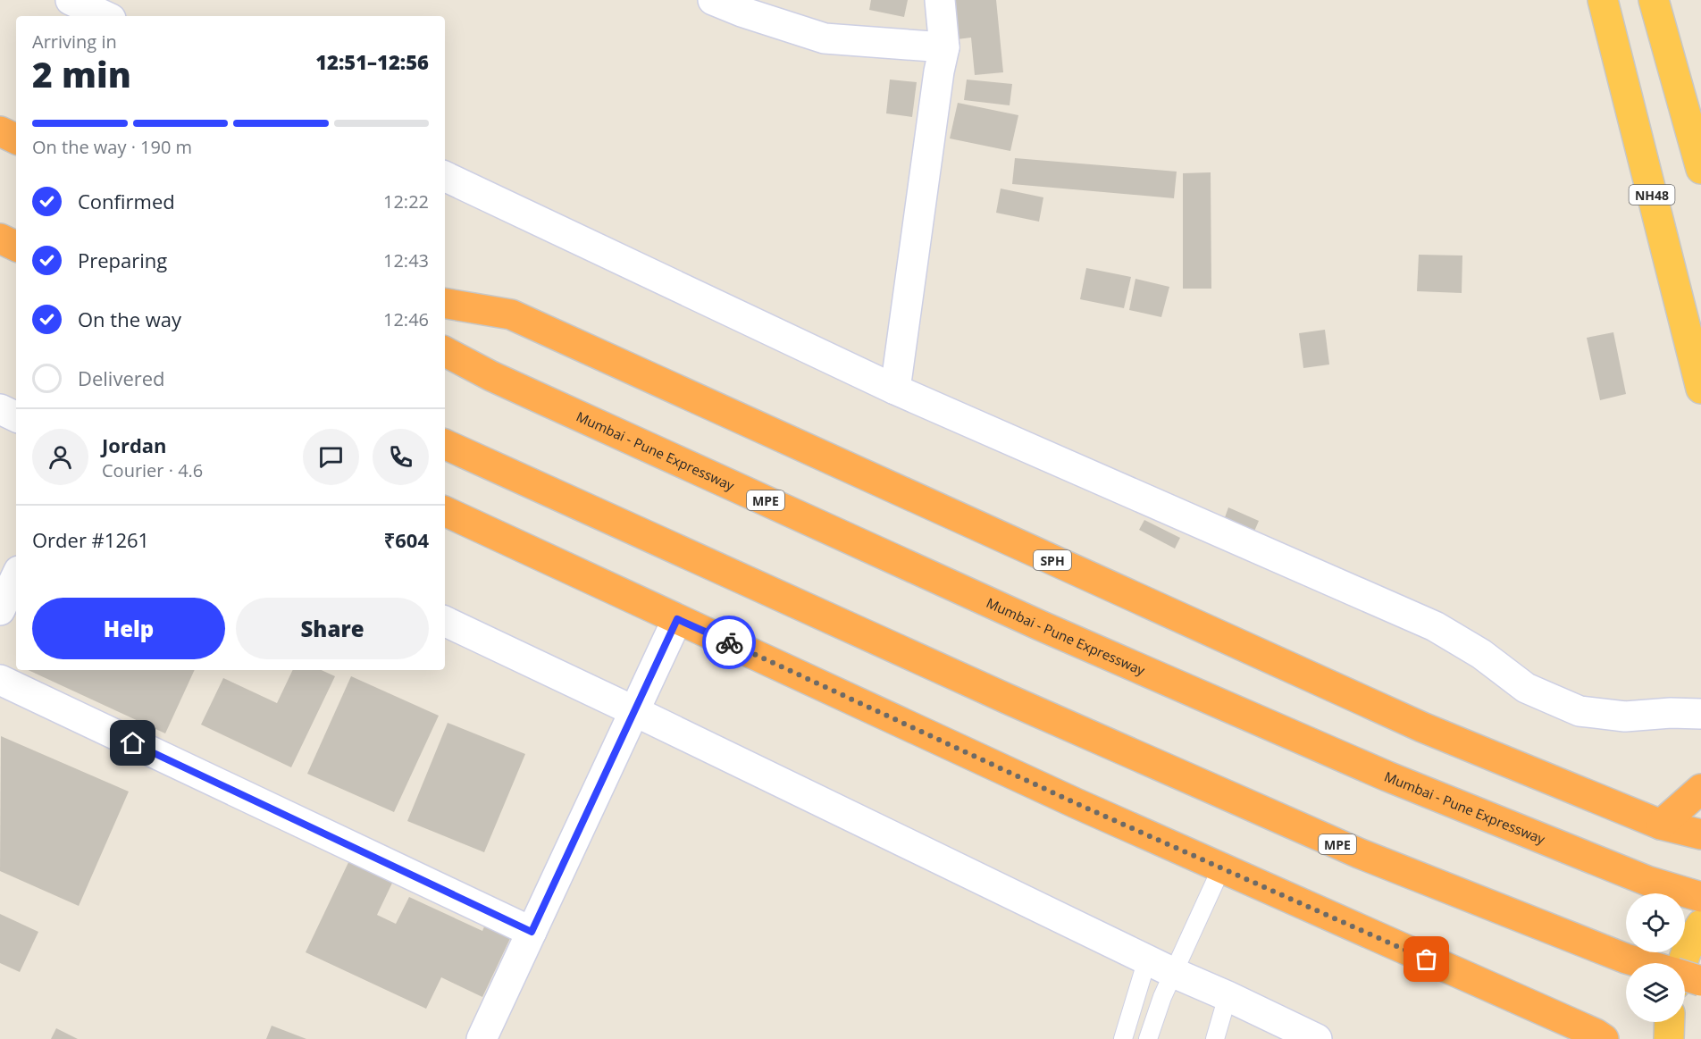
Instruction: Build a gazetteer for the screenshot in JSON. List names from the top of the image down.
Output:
{
  "streets": {
    "highway": [
      "NH48",
      "Mumbai - Pune Expressway",
      "MPE",
      "SPH"
    ]
  },
  "page": {
    "heading": ["2 min", "Arriving in", "12:51–12:56"],
    "panel": [
      "Jordan",
      "Courier · 4.6",
      "Order #1261",
      "₹604"
    ],
    "bar": "On the way · 190 m",
    "list": [
      ["Confirmed", "12:22"],
      ["Preparing", "12:43"],
      ["On the way", "12:46"],
      "Delivered"
    ],
    "buttons": ["Help", "Share"]
  }
}
